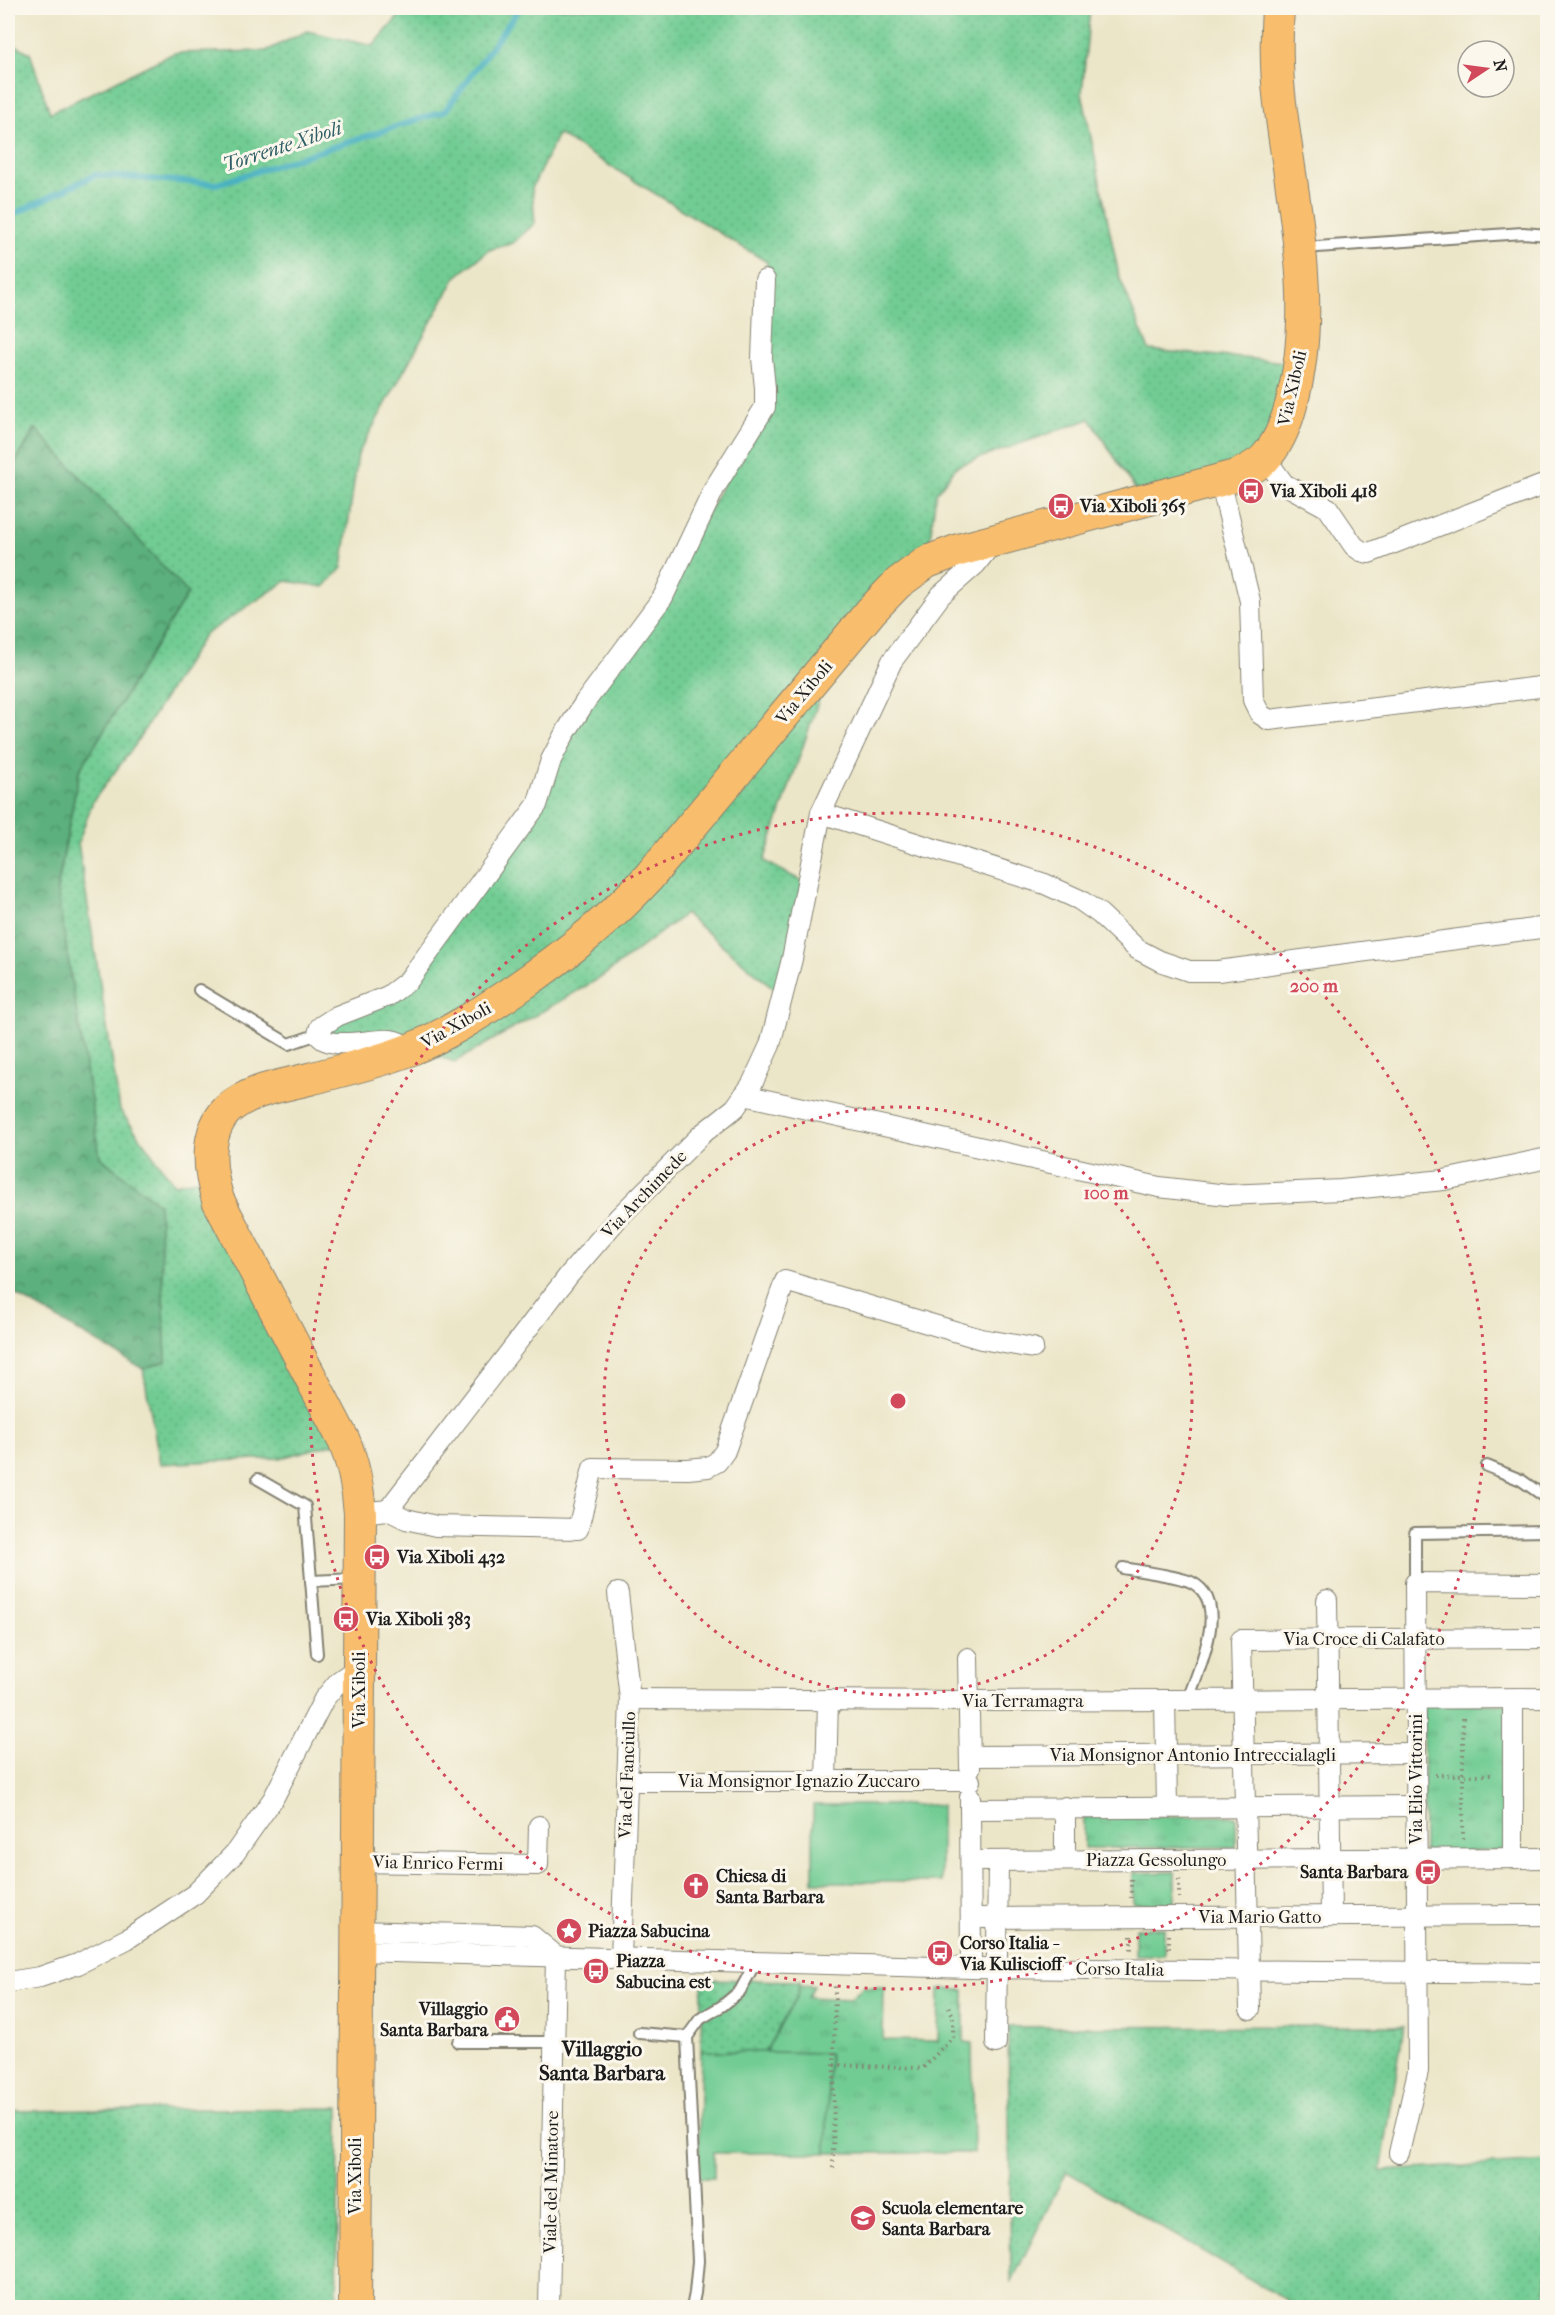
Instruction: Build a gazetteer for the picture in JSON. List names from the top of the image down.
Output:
{
  "streets": {
    "main road": ["Via Xiboli"],
    "street": [
      "Via Archimede",
      "Via Croce di Calafato",
      "Via Terramagra",
      "Via Monsignor Antonio Intreccialagli",
      "Via del Fanciullo",
      "Via Elio Vittorini",
      "Via Monsignor Ignazio Zuccaro",
      "Piazza Gessolungo",
      "Via Enrico Fermi",
      "Via Mario Gatto",
      "Corso Italia",
      "Viale del Minatore"
    ]
  },
  "crossings": [
    ["Via Xiboli", "Via Archimede"],
    ["Via Xiboli", "Via Enrico Fermi"],
    ["Via Xiboli", "Corso Italia"],
    ["Via Croce di Calafato", "Via Terramagra"],
    ["Via Croce di Calafato", "Via Elio Vittorini"],
    ["Via Terramagra", "Via del Fanciullo"],
    ["Via Terramagra", "Via Elio Vittorini"],
    ["Via Monsignor Antonio Intreccialagli", "Via Elio Vittorini"],
    ["Via del Fanciullo", "Via Monsignor Ignazio Zuccaro"],
    ["Via del Fanciullo", "Corso Italia"],
    ["Via Elio Vittorini", "Piazza Gessolungo"],
    ["Via Elio Vittorini", "Via Mario Gatto"],
    ["Via Elio Vittorini", "Corso Italia"]
  ],
  "districts": ["Villaggio Santa Barbara"],
  "water": ["Torrente Xiboli"],
  "places": {
    "bus stop": [
      "Via Xiboli 418",
      "Via Xiboli 365",
      "Via Xiboli 432",
      "Via Xiboli 383",
      "Santa Barbara",
      "Corso Italia - Via Kuliscioff",
      "Piazza Sabucina est"
    ],
    "church": ["Chiesa di Santa Barbara"],
    "place": ["Piazza Sabucina"],
    "public building": ["Villaggio Santa Barbara"],
    "school or university": ["Scuola elementare Santa Barbara"]
  },
  "north": "right",
  "rings": ["200 m", "100 m"]
}
